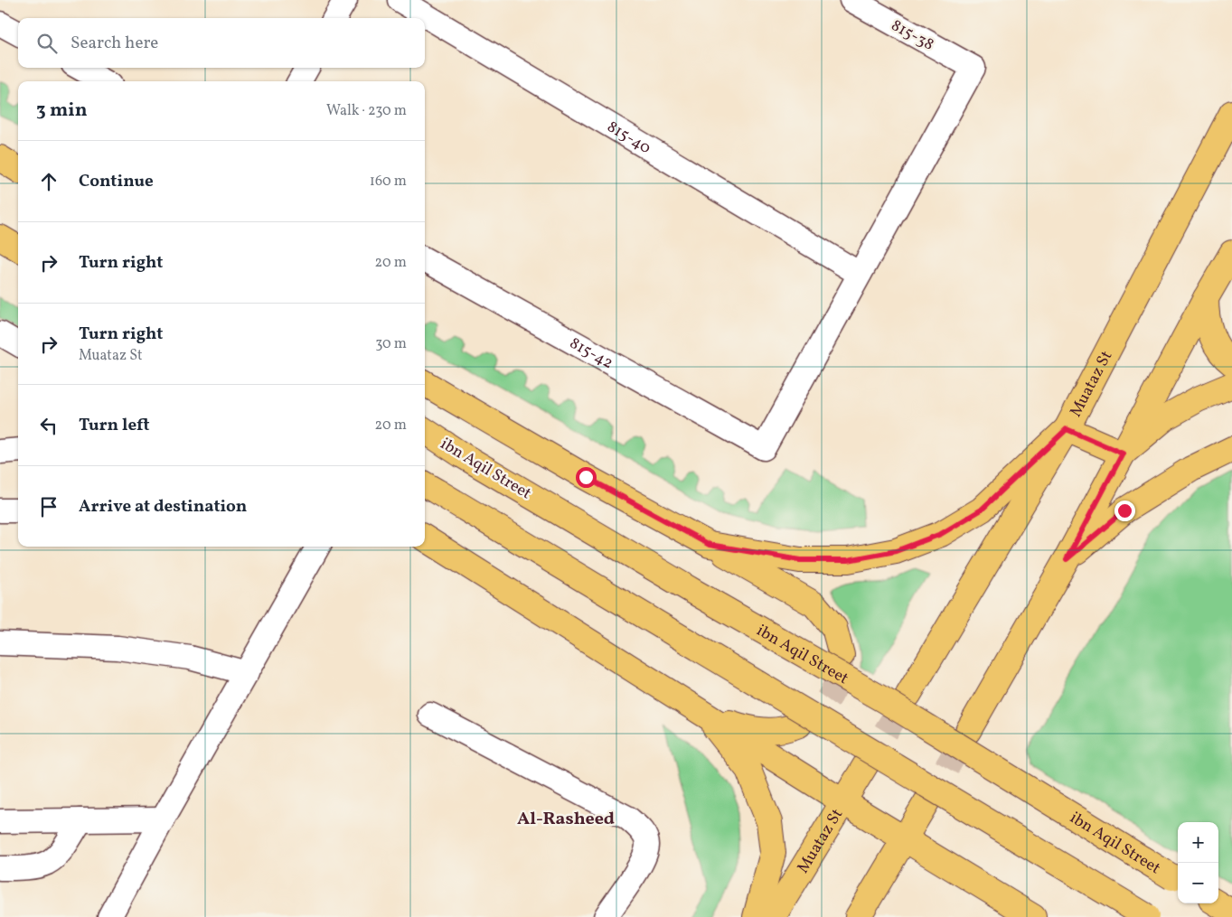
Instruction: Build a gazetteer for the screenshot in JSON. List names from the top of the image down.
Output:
{
  "streets": {
    "main road": ["Muataz St", "ibn Aqil Street"],
    "street": ["815-38", "815-40", "815-42"]
  },
  "crossings": [
    ["815-38", "815-40"],
    ["815-38", "815-42"],
    ["815-40", "815-42"]
  ],
  "districts": ["Al-Rasheed"],
  "page": {
    "search": "Search here",
    "heading": ["3 min", "Walk · 230 m"],
    "list": [
      ["Continue", "160 m"],
      ["Turn right", "20 m"],
      ["Turn right", "Muataz St", "30 m"],
      ["Turn left", "20 m"],
      "Arrive at destination"
    ],
    "map_buttons": ["+", "−"]
  }
}
